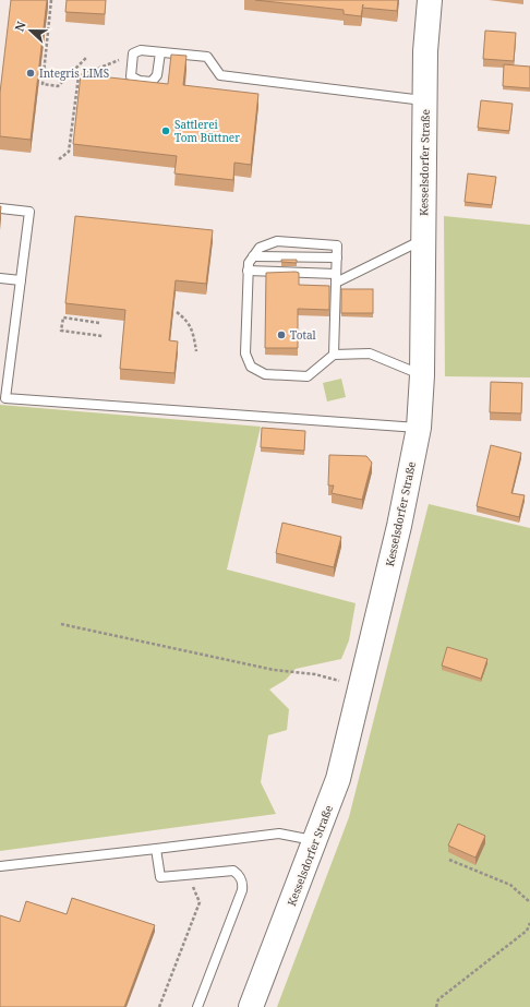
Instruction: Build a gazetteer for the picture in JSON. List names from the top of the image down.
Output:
{
  "streets": {
    "main road": ["Kesselsdorfer Straße"]
  },
  "places": ["Integris LIMS", "Sattlerei Tom Büttner", "Total"],
  "north": "left"
}
